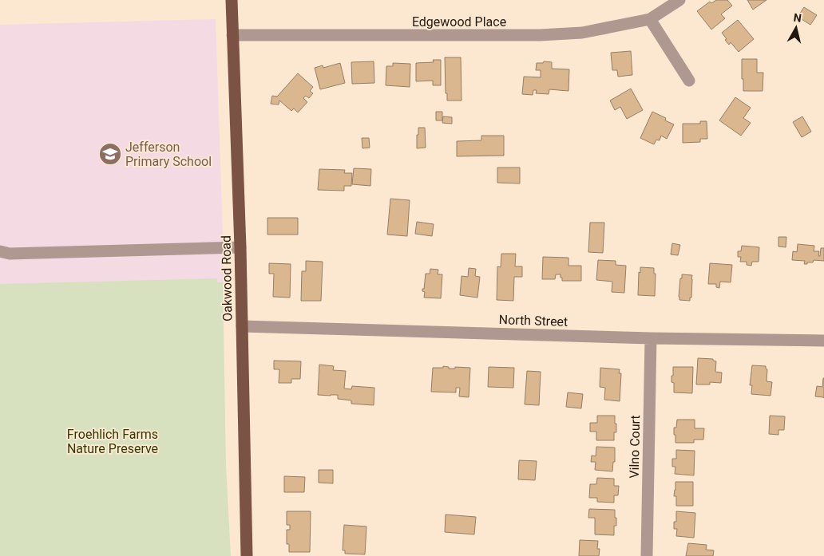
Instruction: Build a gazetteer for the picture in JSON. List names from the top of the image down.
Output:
{
  "streets": {
    "main road": ["Oakwood Road"],
    "street": ["Edgewood Place", "North Street", "Vilno Court"]
  },
  "crossings": [
    ["Edgewood Place", "Oakwood Road"],
    ["Oakwood Road", "North Street"],
    ["North Street", "Vilno Court"]
  ],
  "parks": ["Froehlich Farms Nature Preserve"],
  "places": {
    "school or university": ["Jefferson Primary School"]
  },
  "north": "top"
}
